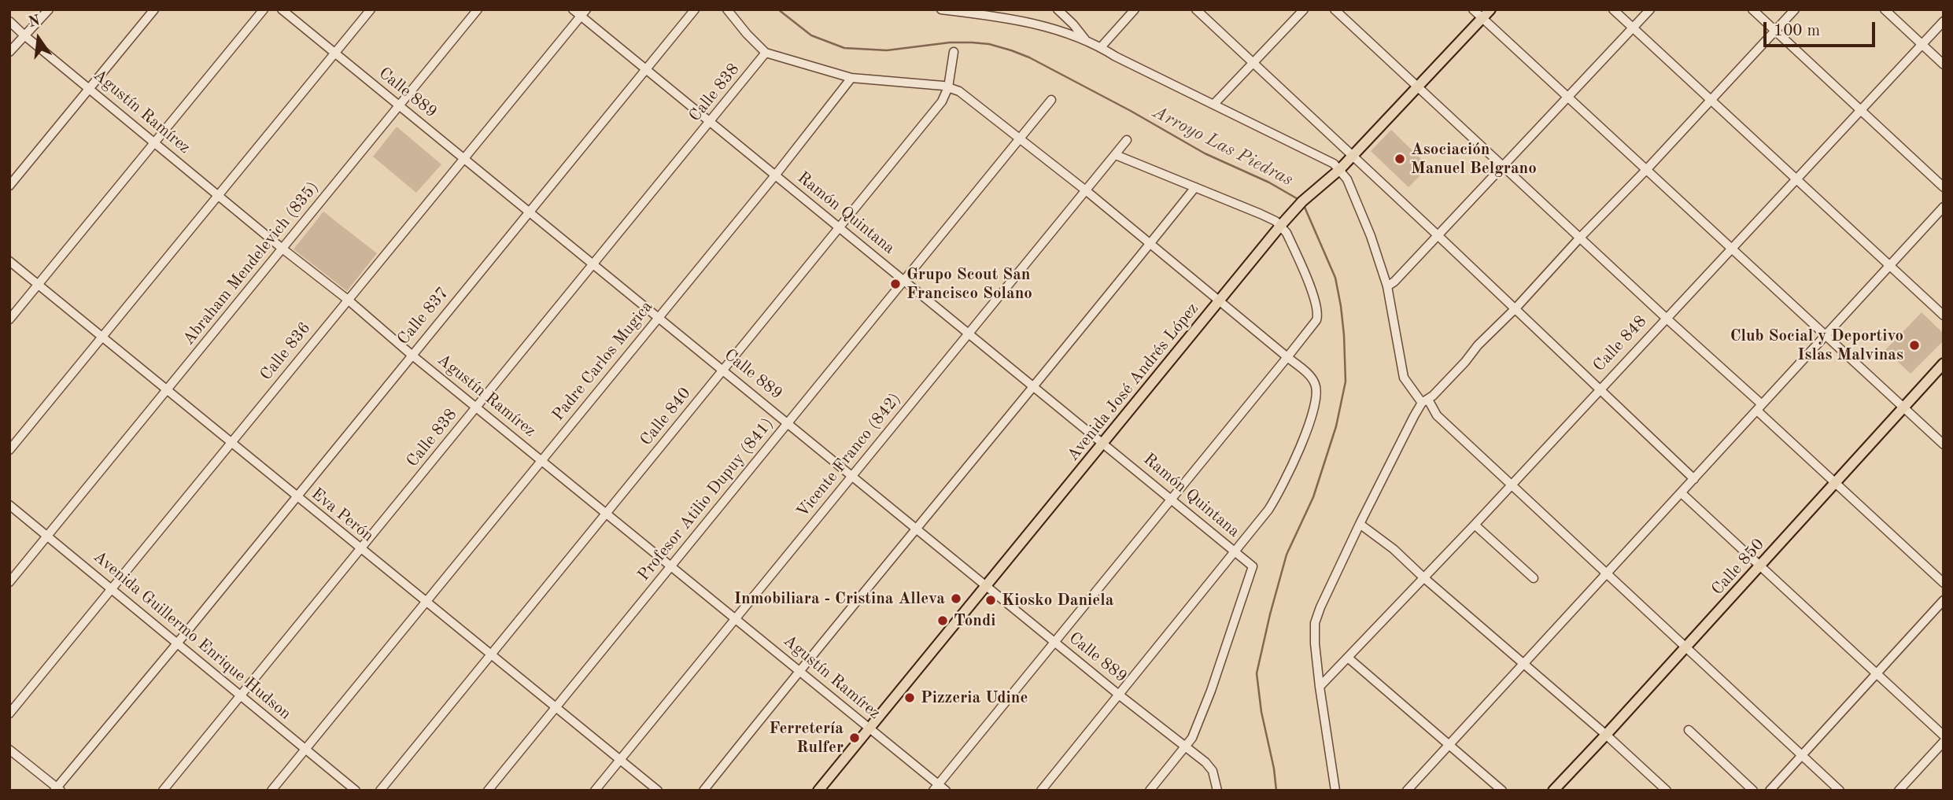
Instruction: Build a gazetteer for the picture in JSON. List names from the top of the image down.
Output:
{
  "streets": {
    "main road": ["Avenida José Andrés López", "Calle 850"],
    "street": [
      "Calle 889",
      "Calle 838",
      "Agustín Ramírez",
      "Ramón Quintana",
      "Abraham Mendelevich (835)",
      "Calle 837",
      "Calle 848",
      "Calle 836",
      "Padre Carlos Mugica",
      "Calle 840",
      "Vicente Franco (842)",
      "Profesor Atilio Dupuy (841)",
      "Eva Perón",
      "Avenida Guillermo Enrique Hudson"
    ]
  },
  "crossings": [
    ["Calle 889", "Calle 838"],
    ["Calle 889", "Ramón Quintana"],
    ["Calle 889", "Abraham Mendelevich (835)"],
    ["Calle 889", "Calle 837"],
    ["Calle 889", "Calle 836"],
    ["Calle 889", "Padre Carlos Mugica"],
    ["Calle 889", "Avenida José Andrés López"],
    ["Calle 889", "Calle 840"],
    ["Calle 889", "Vicente Franco (842)"],
    ["Calle 889", "Profesor Atilio Dupuy (841)"],
    ["Calle 838", "Agustín Ramírez"],
    ["Calle 838", "Ramón Quintana"],
    ["Calle 838", "Eva Perón"],
    ["Calle 838", "Avenida Guillermo Enrique Hudson"],
    ["Agustín Ramírez", "Abraham Mendelevich (835)"],
    ["Agustín Ramírez", "Calle 837"],
    ["Agustín Ramírez", "Calle 836"],
    ["Agustín Ramírez", "Padre Carlos Mugica"],
    ["Agustín Ramírez", "Avenida José Andrés López"],
    ["Agustín Ramírez", "Calle 840"],
    ["Agustín Ramírez", "Vicente Franco (842)"],
    ["Agustín Ramírez", "Profesor Atilio Dupuy (841)"],
    ["Ramón Quintana", "Calle 837"],
    ["Ramón Quintana", "Calle 836"],
    ["Ramón Quintana", "Padre Carlos Mugica"],
    ["Ramón Quintana", "Avenida José Andrés López"],
    ["Ramón Quintana", "Calle 840"],
    ["Ramón Quintana", "Vicente Franco (842)"],
    ["Ramón Quintana", "Profesor Atilio Dupuy (841)"],
    ["Abraham Mendelevich (835)", "Eva Perón"],
    ["Abraham Mendelevich (835)", "Avenida Guillermo Enrique Hudson"],
    ["Calle 837", "Eva Perón"],
    ["Calle 837", "Avenida Guillermo Enrique Hudson"],
    ["Calle 836", "Eva Perón"],
    ["Calle 836", "Avenida Guillermo Enrique Hudson"],
    ["Padre Carlos Mugica", "Eva Perón"],
    ["Padre Carlos Mugica", "Avenida Guillermo Enrique Hudson"],
    ["Calle 840", "Eva Perón"],
    ["Vicente Franco (842)", "Eva Perón"],
    ["Profesor Atilio Dupuy (841)", "Eva Perón"]
  ],
  "water": ["Arroyo Las Piedras"],
  "places": [
    "Asociación Manuel Belgrano",
    "Grupo Scout San Francisco Solano",
    "Club Social y Deportivo Islas Malvinas",
    "Inmobiliara - Cristina Alleva",
    "Kiosko Daniela",
    "Tondi",
    "Pizzeria Udine",
    "Ferretería Rulfer"
  ],
  "scale_bar": "100 m",
  "north": "top"
}
